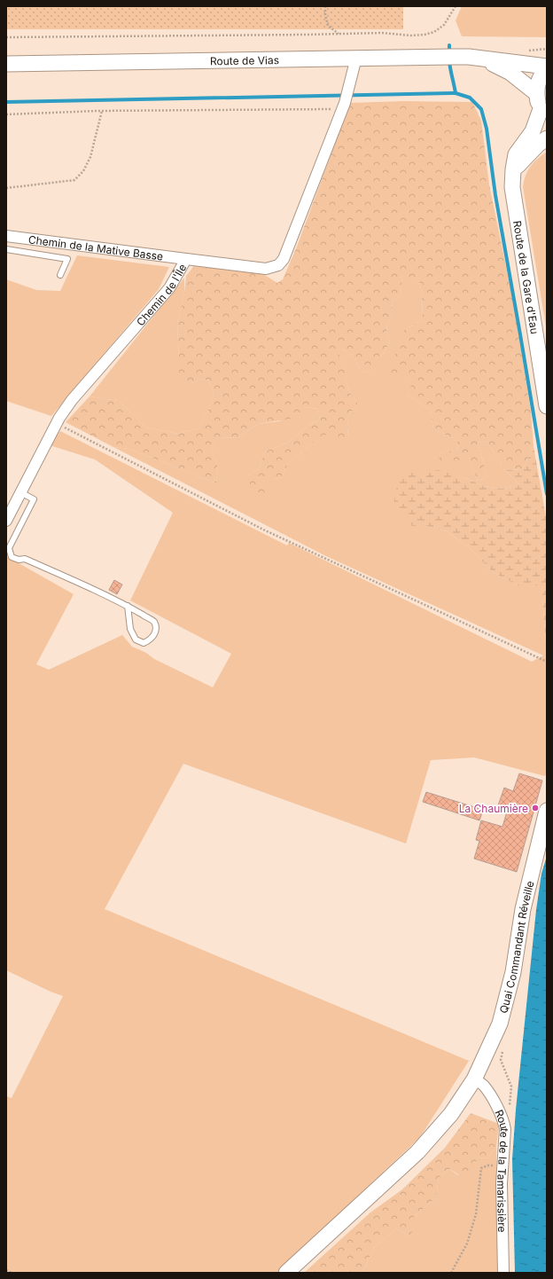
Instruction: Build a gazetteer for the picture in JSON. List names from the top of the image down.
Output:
{
  "streets": {
    "main road": ["Route de Vias", "Route de la Gare d'Eau", "Quai Commandant Réveille"],
    "street": ["Chemin de la Mative Basse", "Chemin de l'Île", "Route de la Tamarissière"]
  },
  "crossings": [
    ["Route de Vias", "Chemin de l'Île"],
    ["Chemin de la Mative Basse", "Chemin de l'Île"],
    ["Quai Commandant Réveille", "Route de la Tamarissière"]
  ],
  "places": ["La Chaumière"]
}
